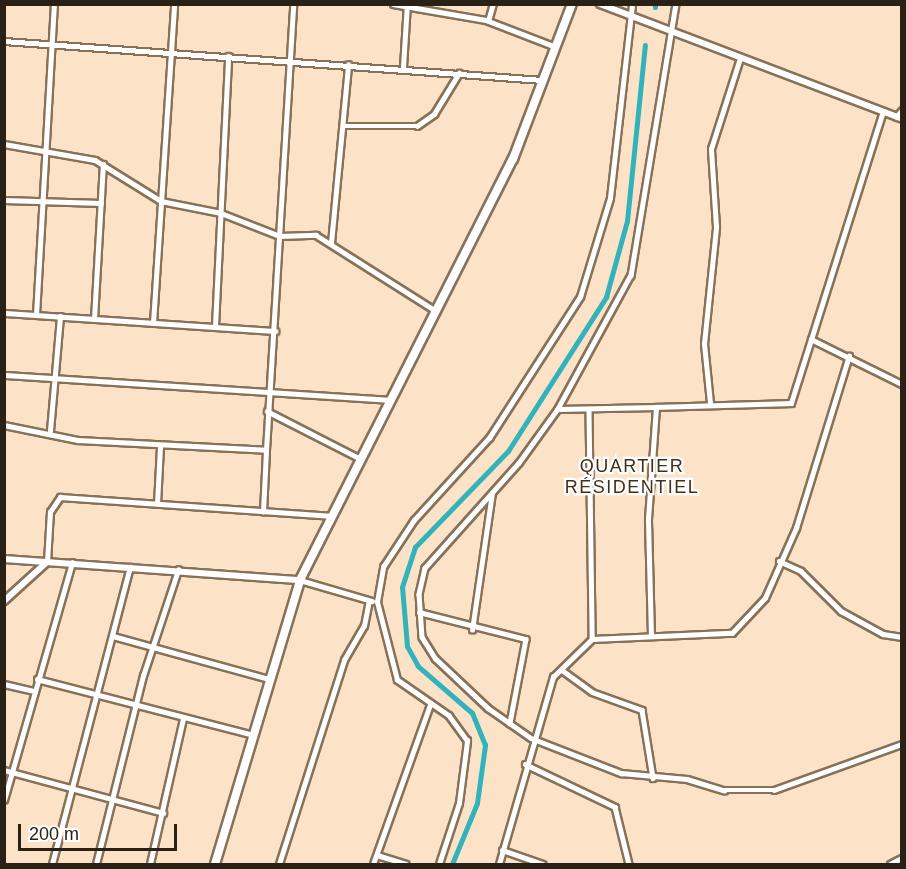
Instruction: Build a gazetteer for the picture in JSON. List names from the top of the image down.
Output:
{
  "districts": ["QUARTIER RÉSIDENTIEL"],
  "scale_bar": "200 m"
}
